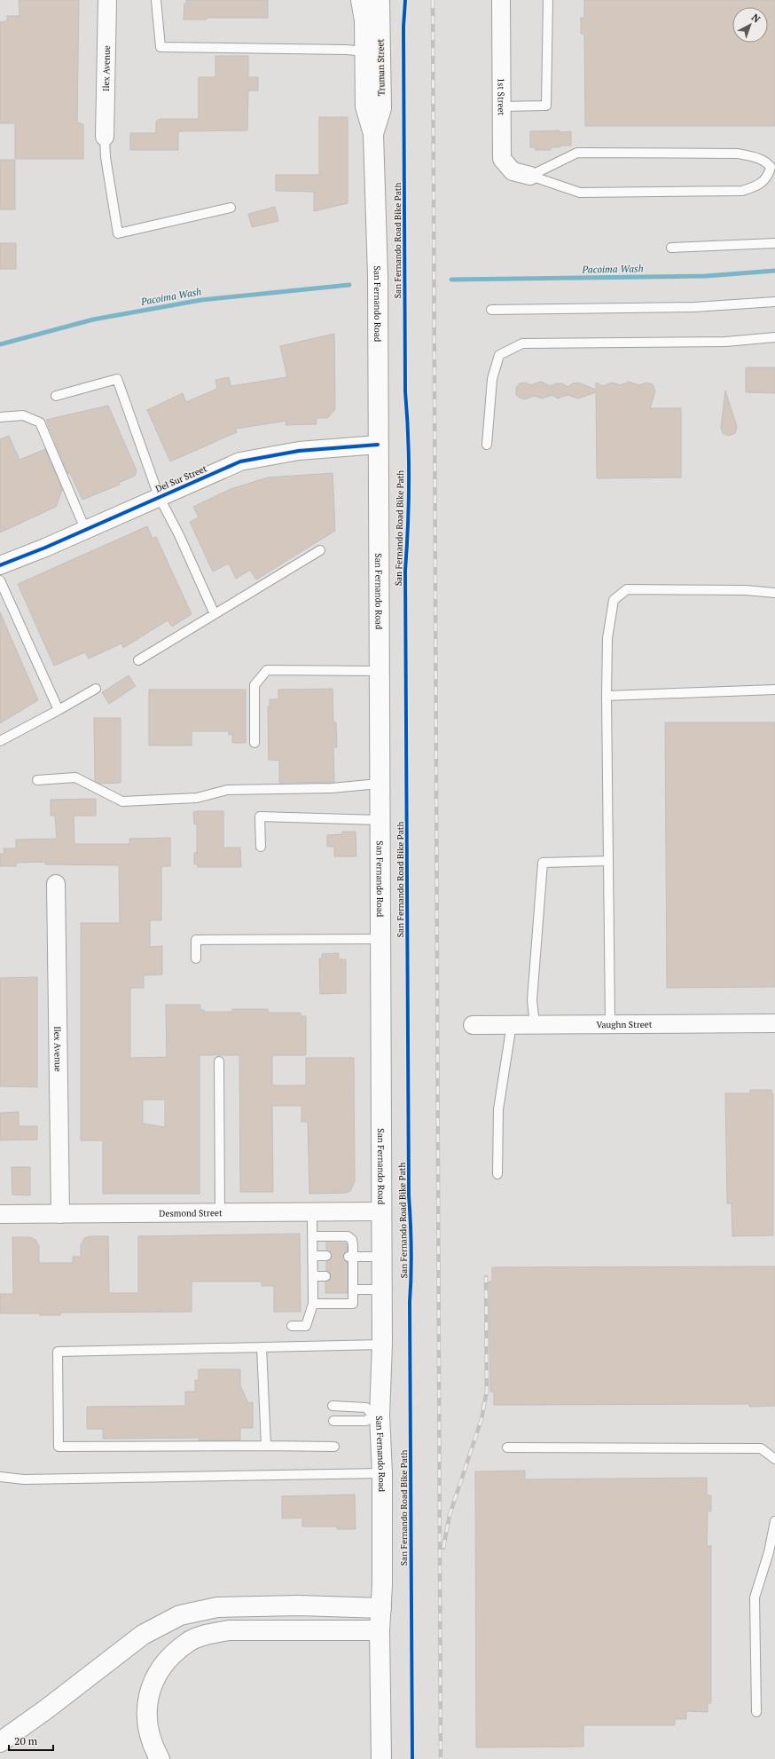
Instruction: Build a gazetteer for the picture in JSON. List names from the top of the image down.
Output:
{
  "streets": {
    "main road": ["Truman Street", "San Fernando Road"],
    "street": [
      "Ilex Avenue",
      "1st Street",
      "Del Sur Street",
      "Vaughn Street",
      "Desmond Street"
    ],
    "cycle path": ["San Fernando Road Bike Path"]
  },
  "crossings": [
    ["Truman Street", "San Fernando Road"],
    ["Ilex Avenue", "Desmond Street"],
    ["San Fernando Road", "Del Sur Street"],
    ["San Fernando Road", "Desmond Street"]
  ],
  "water": ["Pacoima Wash"],
  "scale_bar": "20 m",
  "north": "top right"
}
